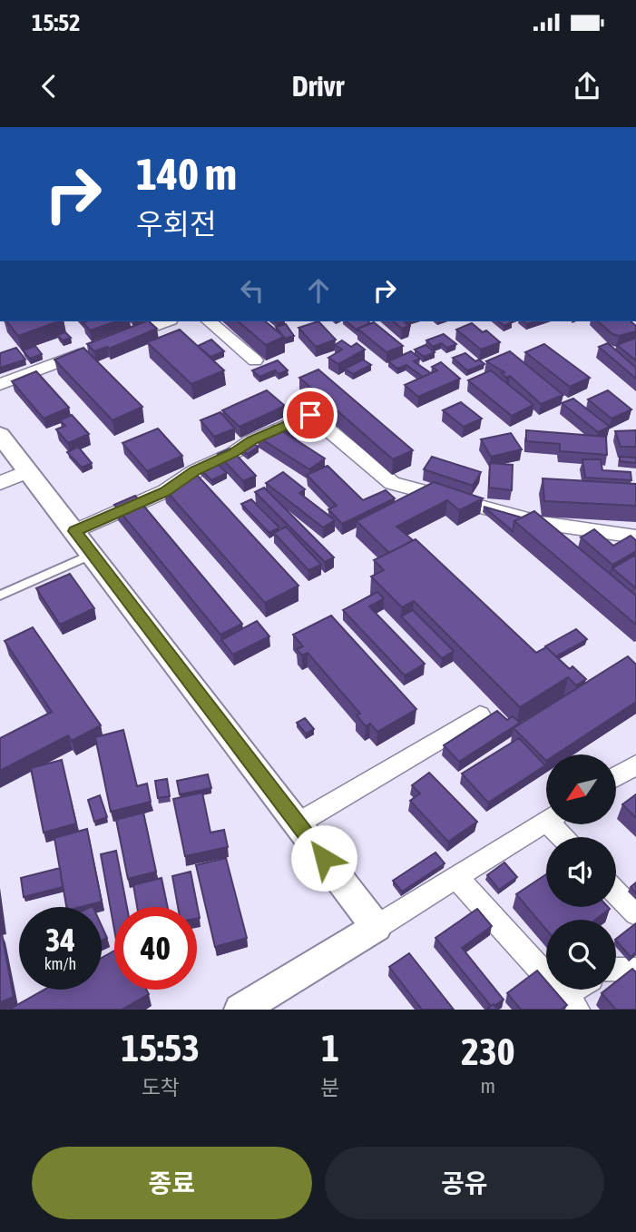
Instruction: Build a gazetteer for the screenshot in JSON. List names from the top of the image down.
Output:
{
  "north": "bottom left",
  "page": {
    "status": "15:52",
    "header": "Drivr",
    "turn": ["140 m", "우회전"],
    "speed": "34 km/h",
    "limit": "40",
    "eta": [
      "15:53",
      "도착",
      "1",
      "분",
      "230",
      "m"
    ],
    "buttons": ["종료", "공유"]
  }
}
